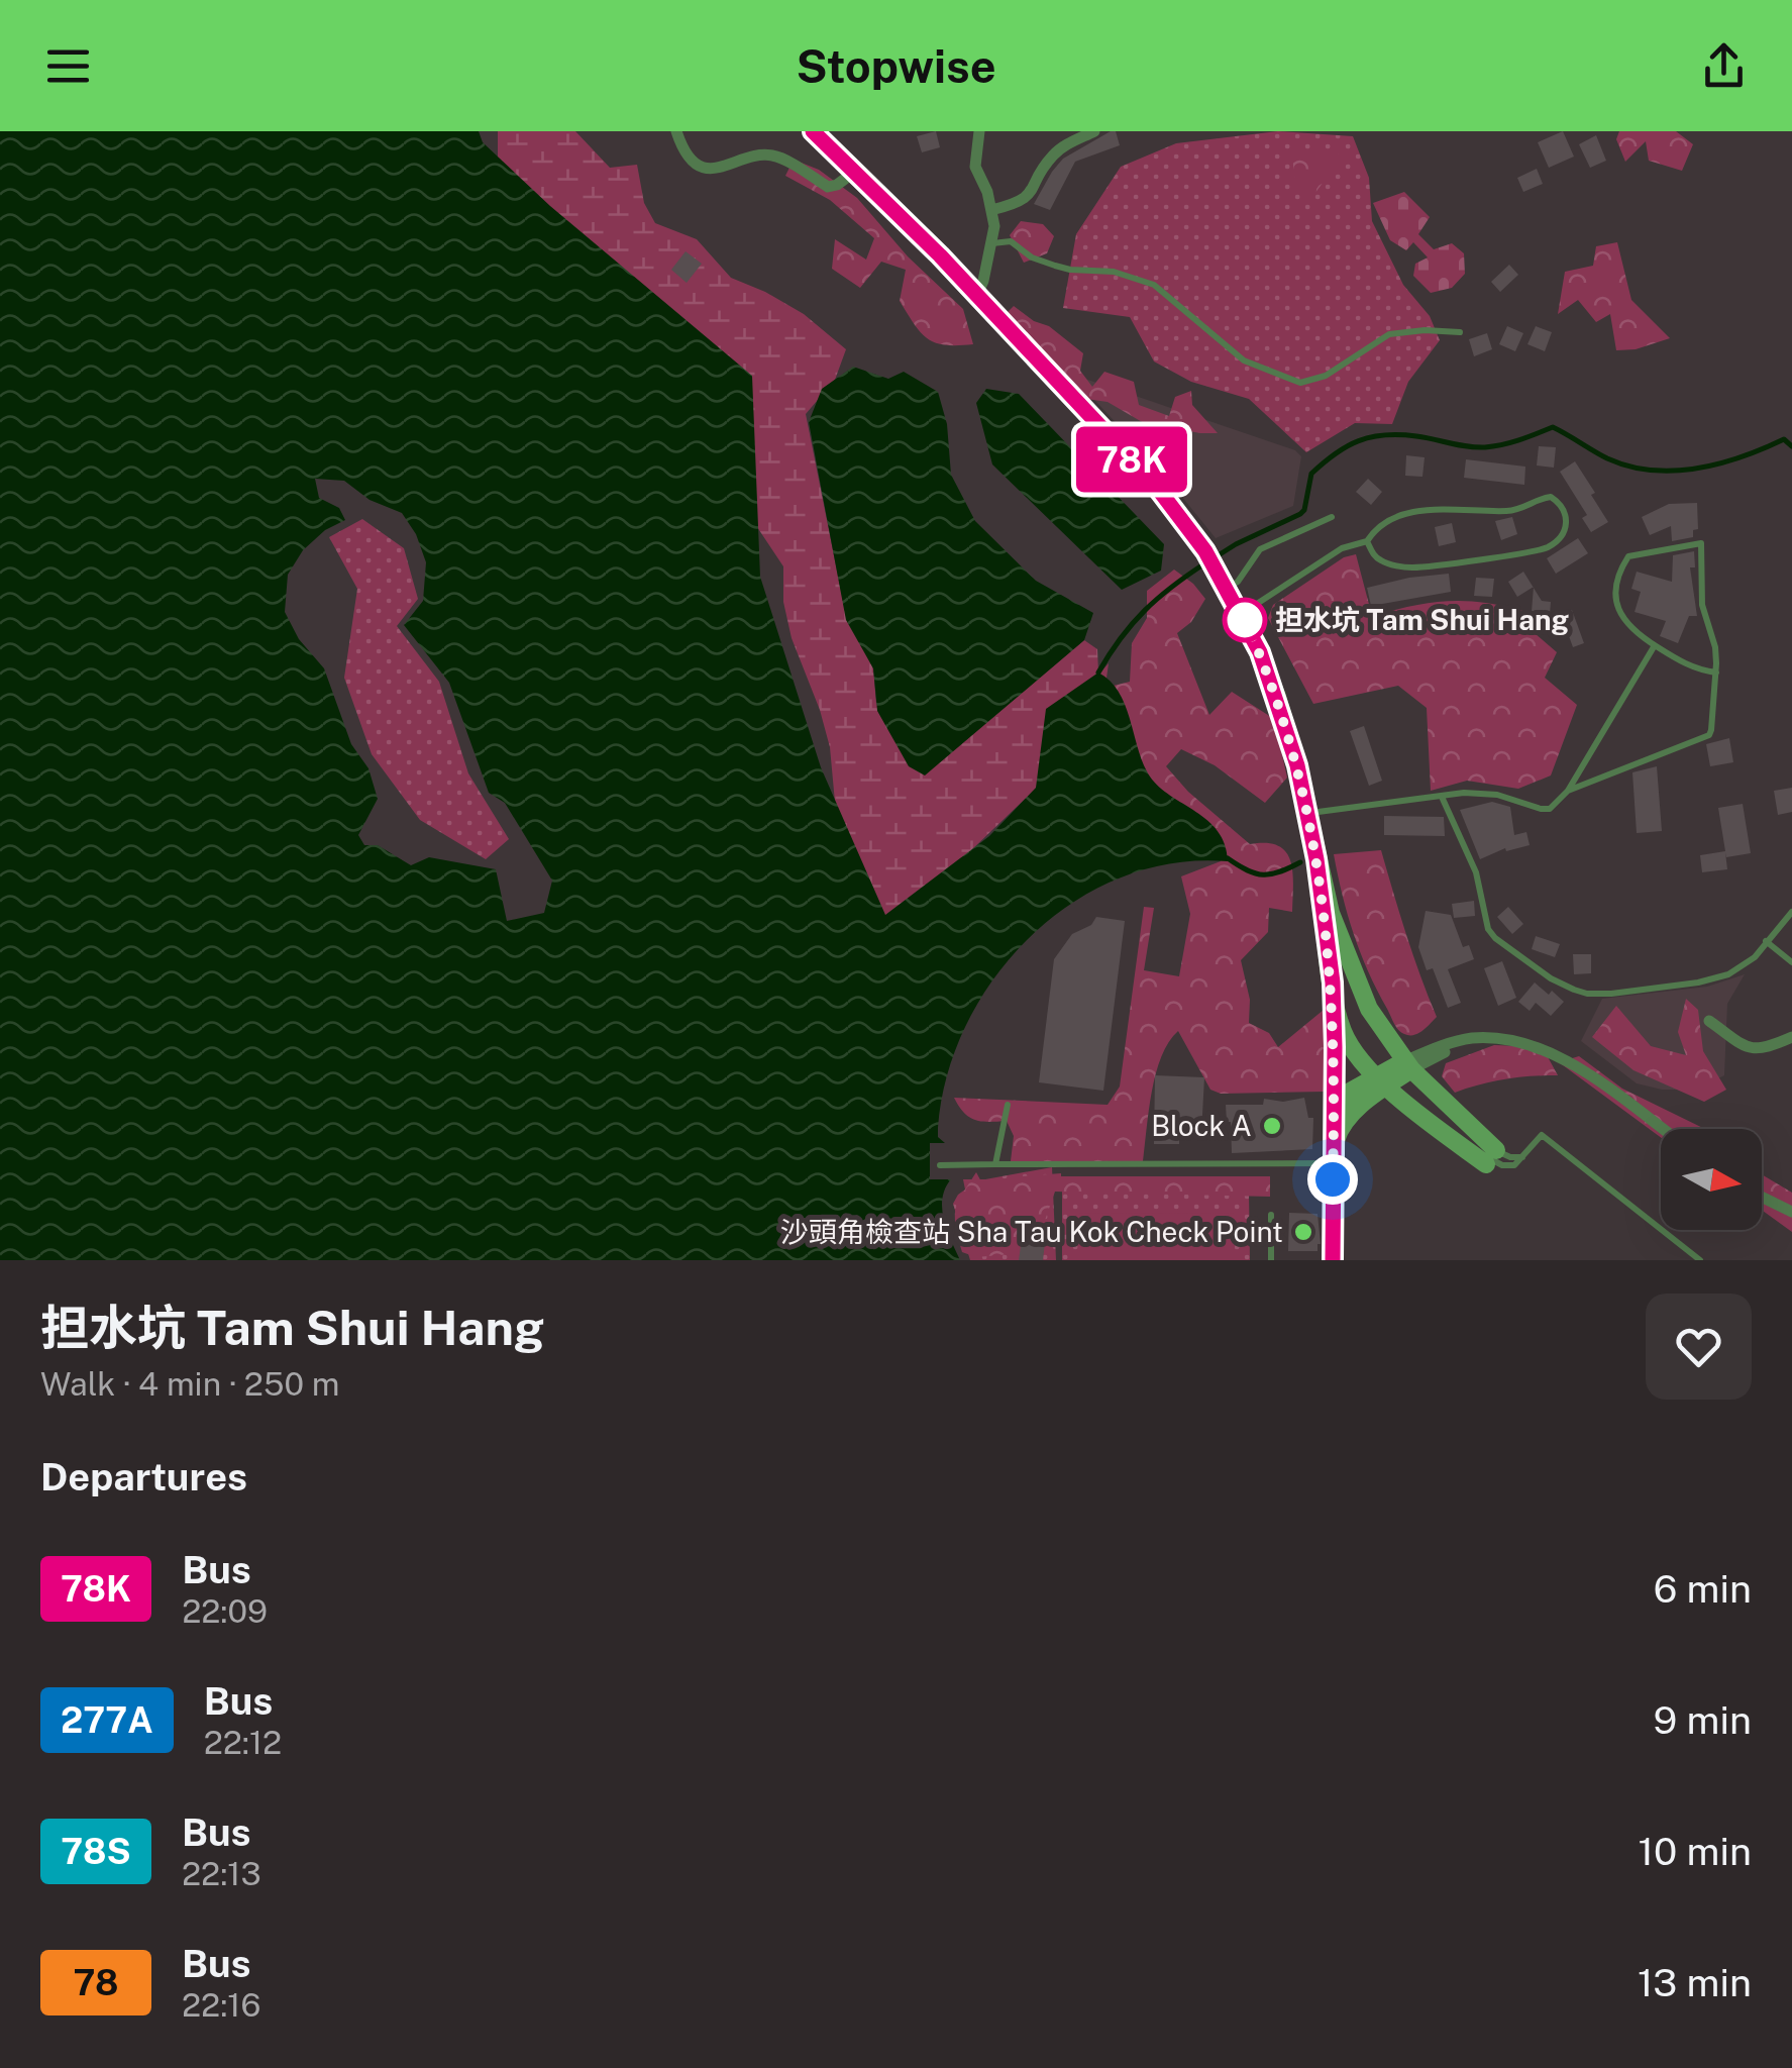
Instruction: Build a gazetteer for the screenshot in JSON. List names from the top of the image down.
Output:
{
  "places": ["担水坑 Tam Shui Hang", "Block A", "沙頭角檢查站 Sha Tau Kok Check Point"],
  "lines": ["bus line 78K"],
  "north": "right",
  "page": {
    "header": "Stopwise",
    "on_map": "78K",
    "heading": [
      ["担水坑 Tam Shui Hang", "Walk · 4 min · 250 m"],
      "Departures"
    ],
    "list": [
      {
        "mark": "78K",
        "name": "Bus",
        "note": "22:09",
        "value": "6 min"
      },
      {
        "mark": "277A",
        "name": "Bus",
        "note": "22:12",
        "value": "9 min"
      },
      {
        "mark": "78S",
        "name": "Bus",
        "note": "22:13",
        "value": "10 min"
      },
      {
        "mark": "78",
        "name": "Bus",
        "note": "22:16",
        "value": "13 min"
      }
    ]
  }
}
